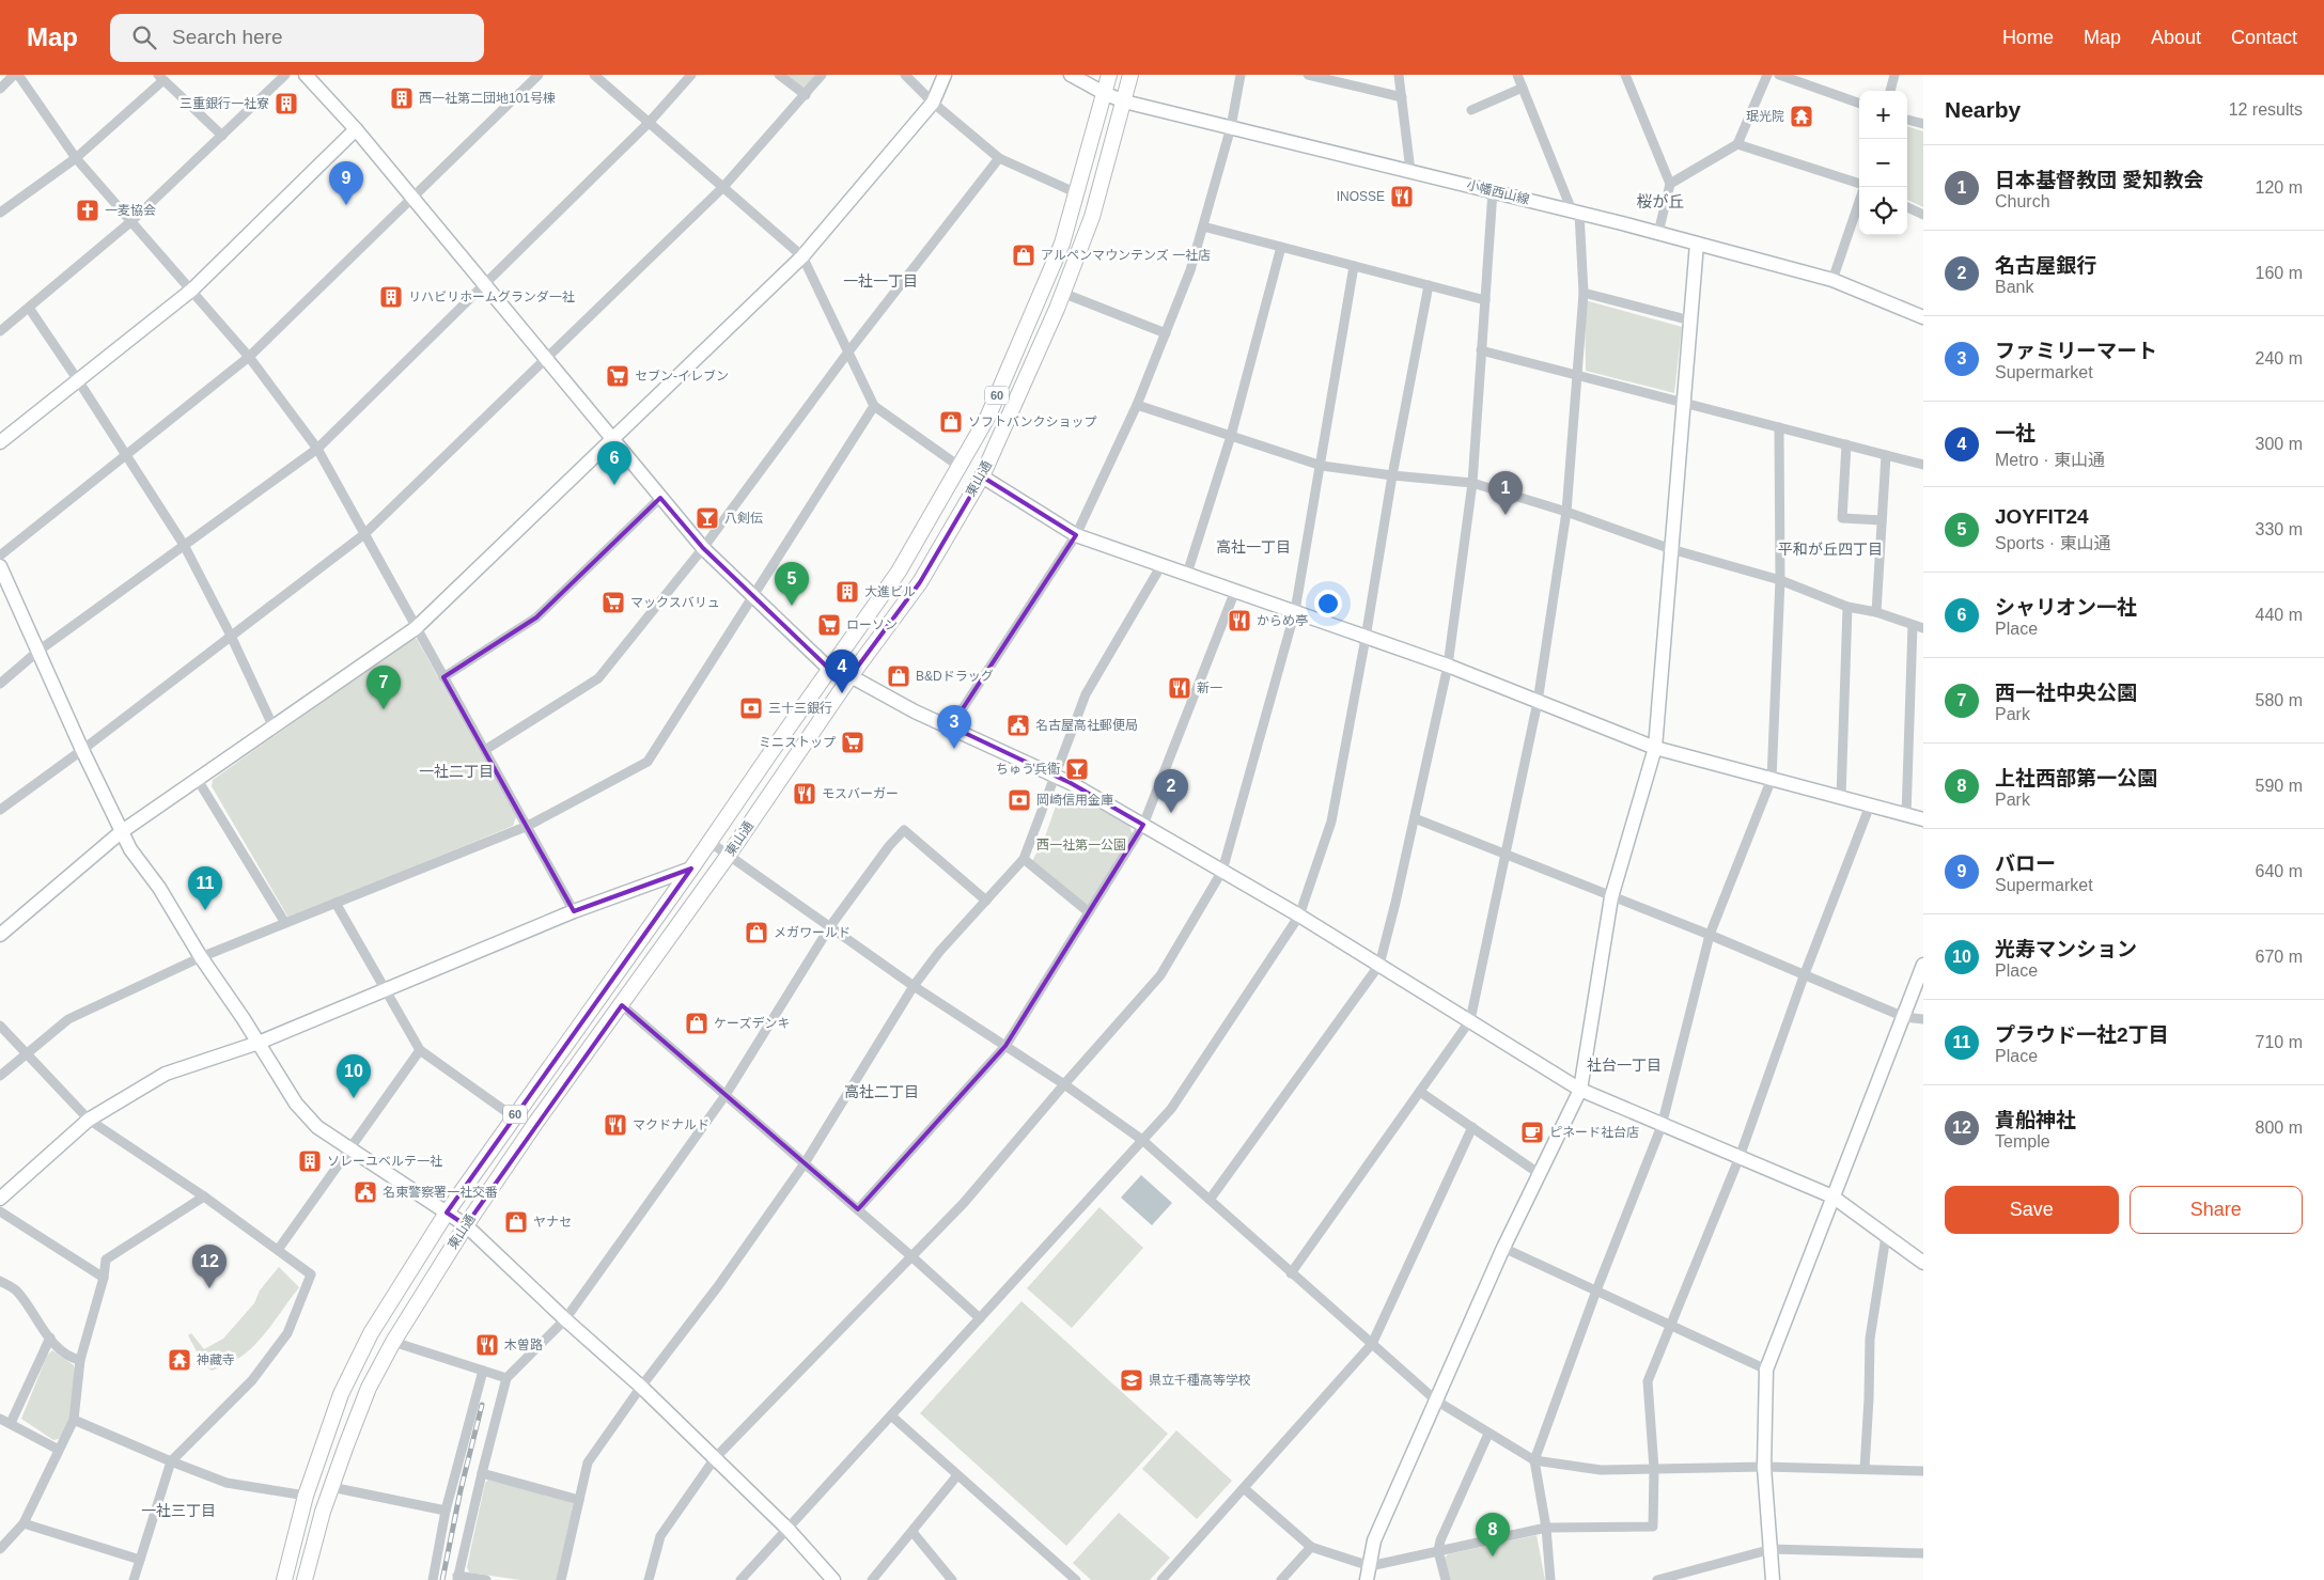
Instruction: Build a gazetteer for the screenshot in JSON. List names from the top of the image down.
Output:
{
  "streets": {
    "main road": ["60", "東山通"],
    "street": ["小幡西山線"]
  },
  "crossings": [
    ["小幡西山線", "東山通"],
    ["60", "東山通"]
  ],
  "districts": [
    "桜が丘",
    "一社一丁目",
    "高社一丁目",
    "平和が丘四丁目",
    "一社二丁目",
    "社台一丁目",
    "高社二丁目",
    "一社三丁目"
  ],
  "parks": ["西一社第一公園"],
  "places": {
    "building": [
      "西一社第二団地101号棟",
      "三重銀行一社寮",
      "リハビリホームグランダ一社",
      "大進ビル",
      "ソレーユベルテ一社"
    ],
    "temple": ["珉光院", "神藏寺"],
    "restaurant": [
      "INOSSE",
      "からめ亭",
      "新一",
      "モスバーガー",
      "マクドナルド",
      "木曽路"
    ],
    "church": ["一麦協会"],
    "shop": [
      "アルペンマウンテンズ 一社店",
      "ソフトバンクショップ",
      "B&Dドラッグ",
      "メガワールド",
      "ケーズデンキ",
      "ヤナセ"
    ],
    "supermarket": [
      "セブン-イレブン",
      "マックスバリュ",
      "ローソン",
      "ミニストップ"
    ],
    "bar": ["八剣伝", "ちゅう兵衞"],
    "bank": ["三十三銀行", "岡崎信用金庫"],
    "public building": ["名古屋高社郵便局", "名東警察署一社交番"],
    "cafe": ["ピネード社台店"],
    "school or university": ["県立千種高等学校"]
  },
  "page": {
    "header": "Map",
    "search": "Search here",
    "nav": [
      "Home",
      "Map",
      "About",
      "Contact"
    ],
    "heading": ["Nearby", "12 results"],
    "map_buttons": ["+", "−"],
    "list": [
      {
        "mark": "1",
        "name": "日本基督教団 愛知教会",
        "note": "Church",
        "value": "120 m"
      },
      {
        "mark": "2",
        "name": "名古屋銀行",
        "note": "Bank",
        "value": "160 m"
      },
      {
        "mark": "3",
        "name": "ファミリーマート",
        "note": "Supermarket",
        "value": "240 m"
      },
      {
        "mark": "4",
        "name": "一社",
        "note": "Metro · 東山通",
        "value": "300 m"
      },
      {
        "mark": "5",
        "name": "JOYFIT24",
        "note": "Sports · 東山通",
        "value": "330 m"
      },
      {
        "mark": "6",
        "name": "シャリオン一社",
        "note": "Place",
        "value": "440 m"
      },
      {
        "mark": "7",
        "name": "西一社中央公園",
        "note": "Park",
        "value": "580 m"
      },
      {
        "mark": "8",
        "name": "上社西部第一公園",
        "note": "Park",
        "value": "590 m"
      },
      {
        "mark": "9",
        "name": "バロー",
        "note": "Supermarket",
        "value": "640 m"
      },
      {
        "mark": "10",
        "name": "光寿マンション",
        "note": "Place",
        "value": "670 m"
      },
      {
        "mark": "11",
        "name": "プラウド一社2丁目",
        "note": "Place",
        "value": "710 m"
      },
      {
        "mark": "12",
        "name": "貴船神社",
        "note": "Temple",
        "value": "800 m"
      }
    ],
    "pins": [
      "9",
      "6",
      "1",
      "5",
      "4",
      "7",
      "3",
      "2",
      "11",
      "10",
      "12",
      "8"
    ],
    "buttons": ["Save", "Share"]
  }
}
